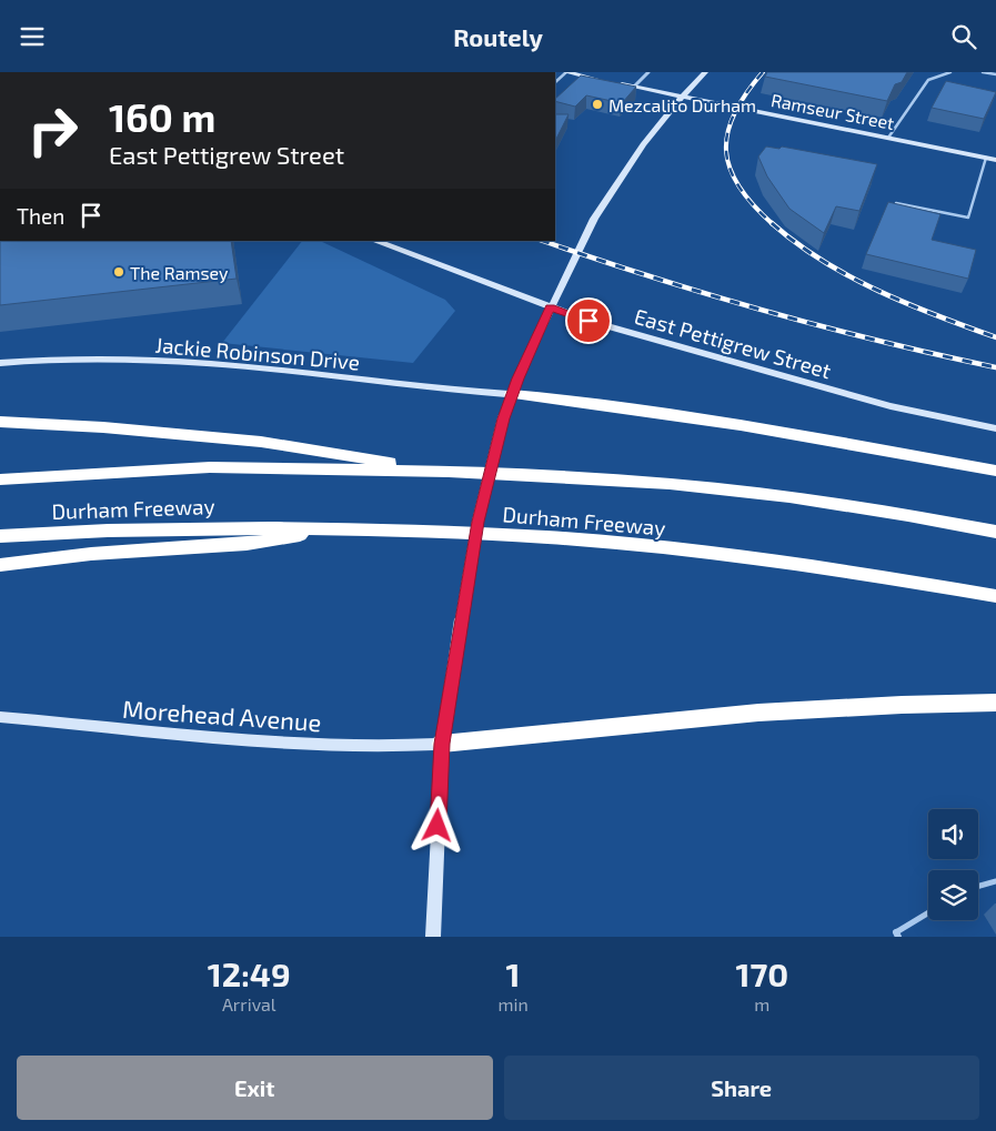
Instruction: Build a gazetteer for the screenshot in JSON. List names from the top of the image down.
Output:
{
  "streets": {
    "highway": ["Durham Freeway"],
    "street": [
      "Ramseur Street",
      "East Pettigrew Street",
      "Jackie Robinson Drive",
      "Morehead Avenue"
    ]
  },
  "places": ["Mezcalito Durham", "The Ramsey"],
  "page": {
    "header": "Routely",
    "turn": ["160 m", "East Pettigrew Street"],
    "then": "Then",
    "eta": [
      "12:49",
      "Arrival",
      "1",
      "min",
      "170",
      "m"
    ],
    "buttons": ["Exit", "Share"]
  }
}
